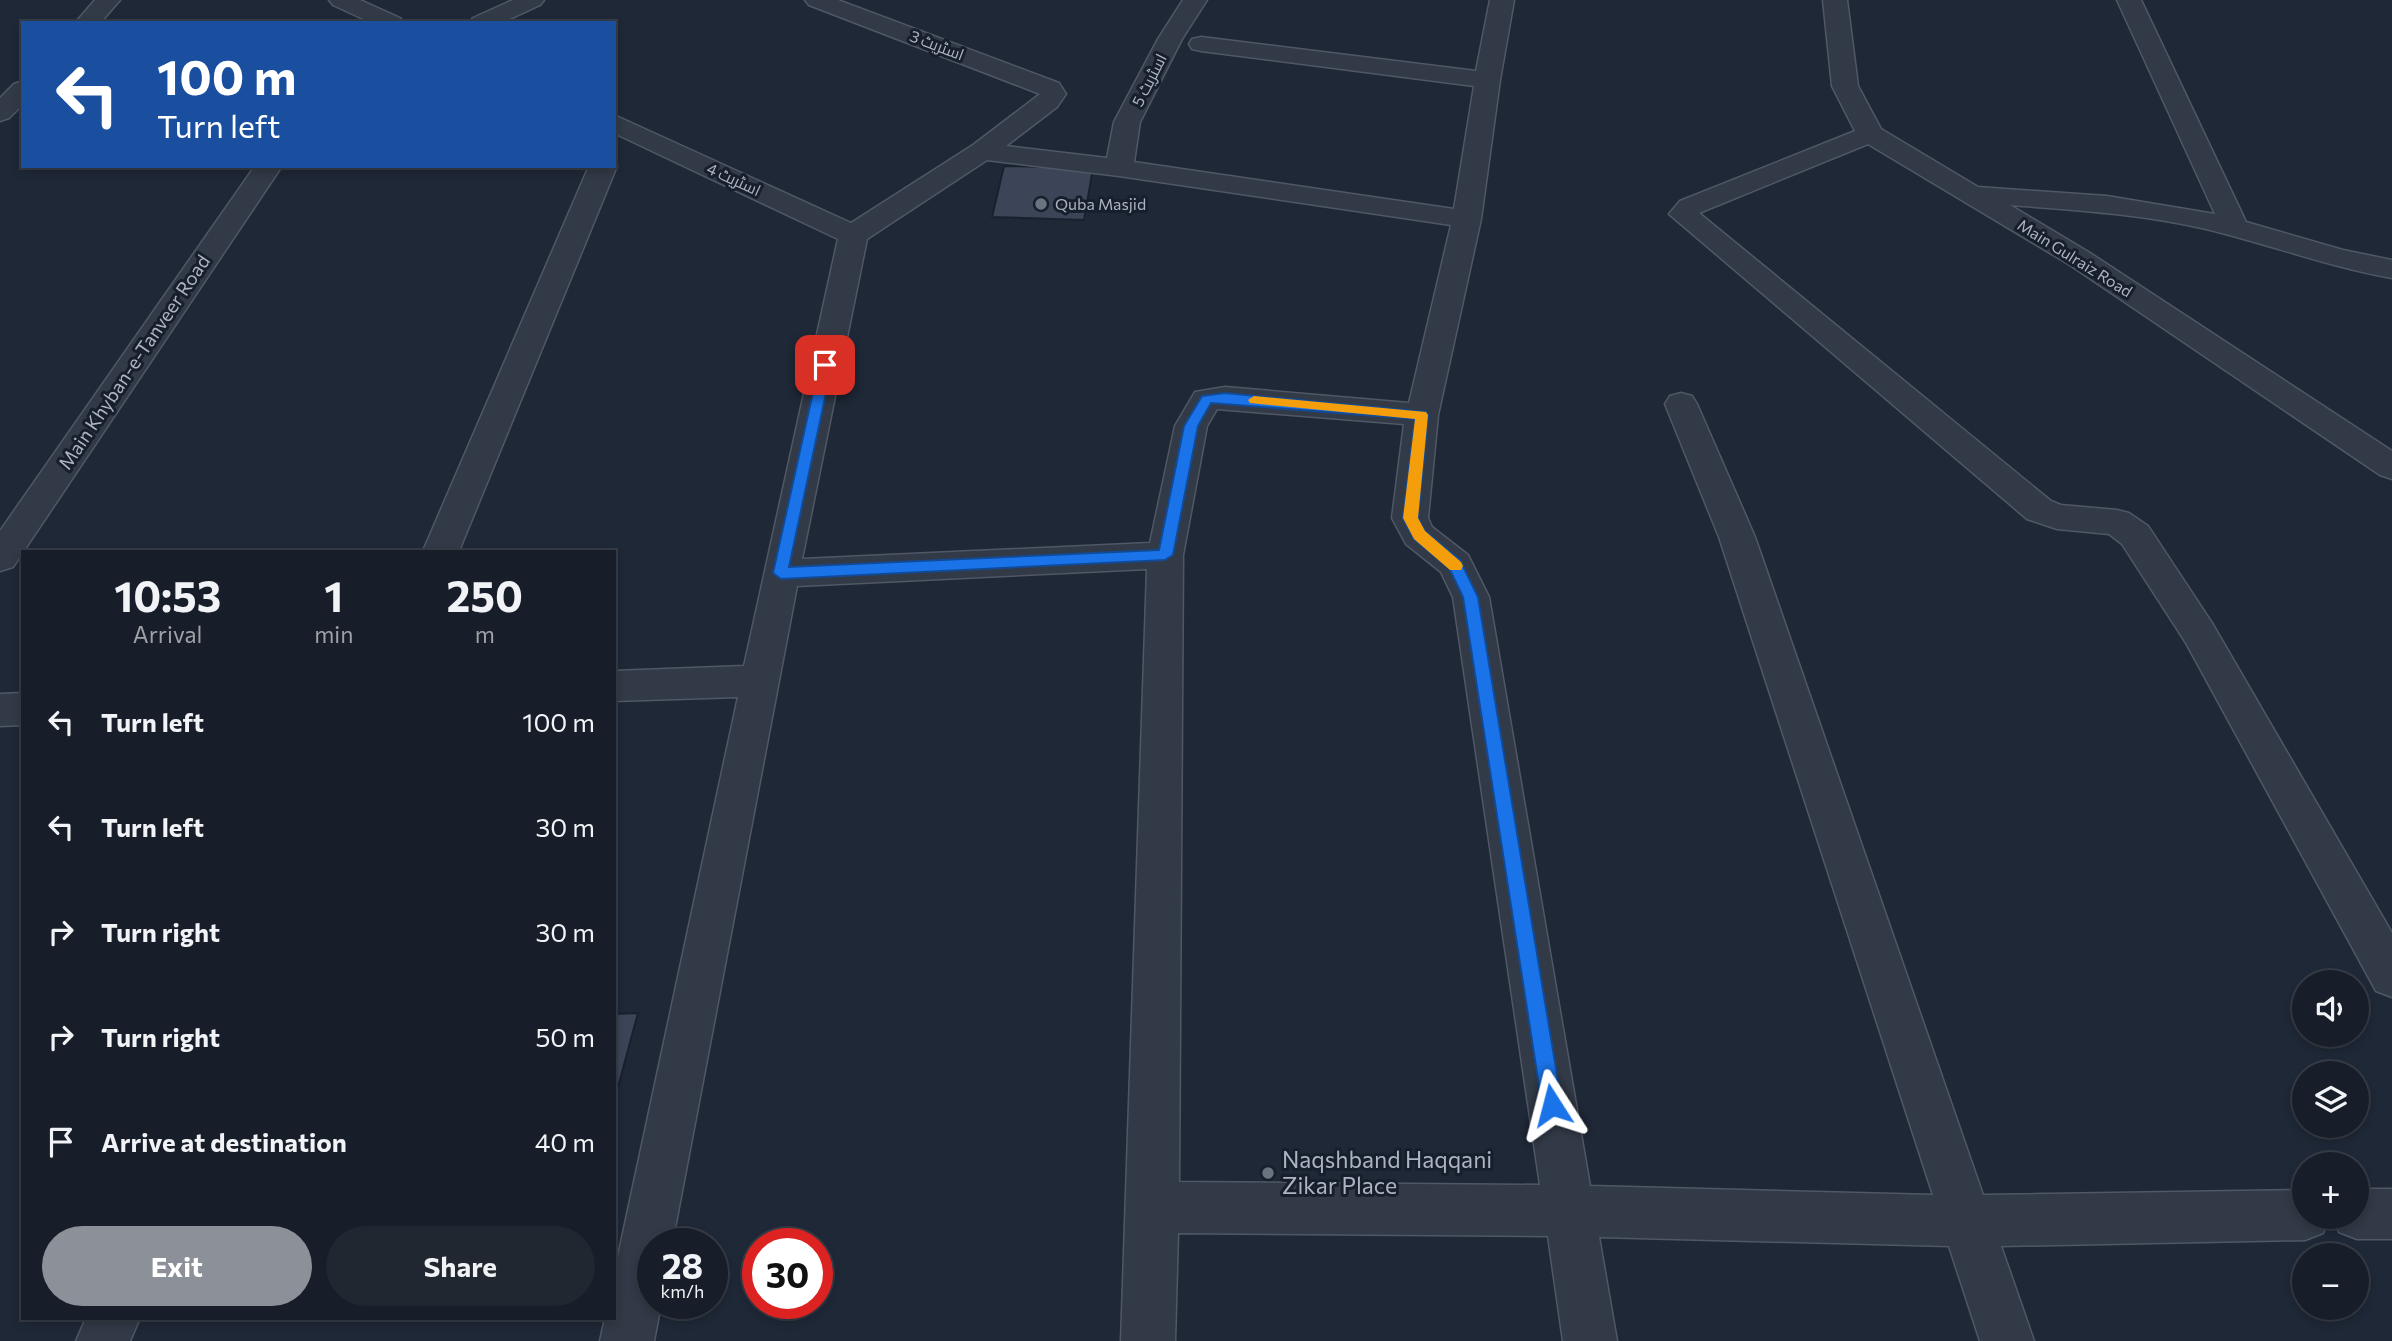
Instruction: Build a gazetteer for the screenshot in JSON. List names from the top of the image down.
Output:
{
  "streets": {
    "street": [
      "اسٹریٹ 3",
      "اسٹریٹ 5",
      "اسٹریٹ 4",
      "Main Gulraiz Road",
      "Main Khyban-e-Tanveer Road"
    ]
  },
  "places": ["Quba Masjid", "Naqshband Haqqani Zikar Place"],
  "page": {
    "turn": ["100 m", "Turn left"],
    "eta": [
      "10:53",
      "Arrival",
      "1",
      "min",
      "250",
      "m"
    ],
    "list": [
      {
        "name": "Turn left",
        "value": "100 m"
      },
      {
        "name": "Turn left",
        "value": "30 m"
      },
      {
        "name": "Turn right",
        "value": "30 m"
      },
      {
        "name": "Turn right",
        "value": "50 m"
      },
      {
        "name": "Arrive at destination",
        "value": "40 m"
      }
    ],
    "map_buttons": ["+", "−"],
    "buttons": ["Exit", "Share"],
    "speed": "28 km/h",
    "limit": "30"
  }
}
